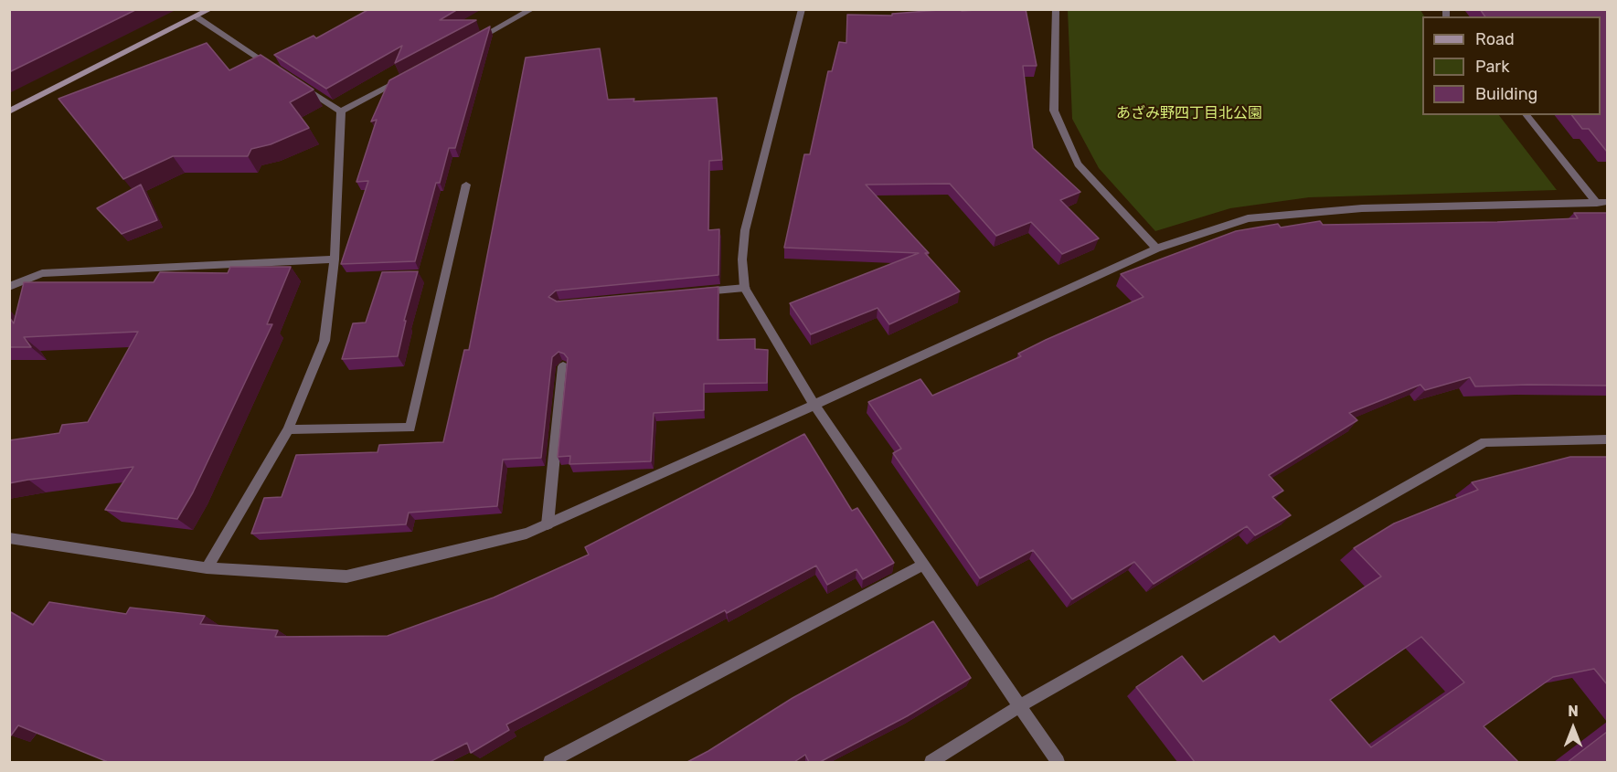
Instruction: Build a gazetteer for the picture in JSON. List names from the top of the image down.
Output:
{
  "parks": ["あざみ野四丁目北公園"],
  "legend": ["Road", "Park", "Building"],
  "north": "top"
}
